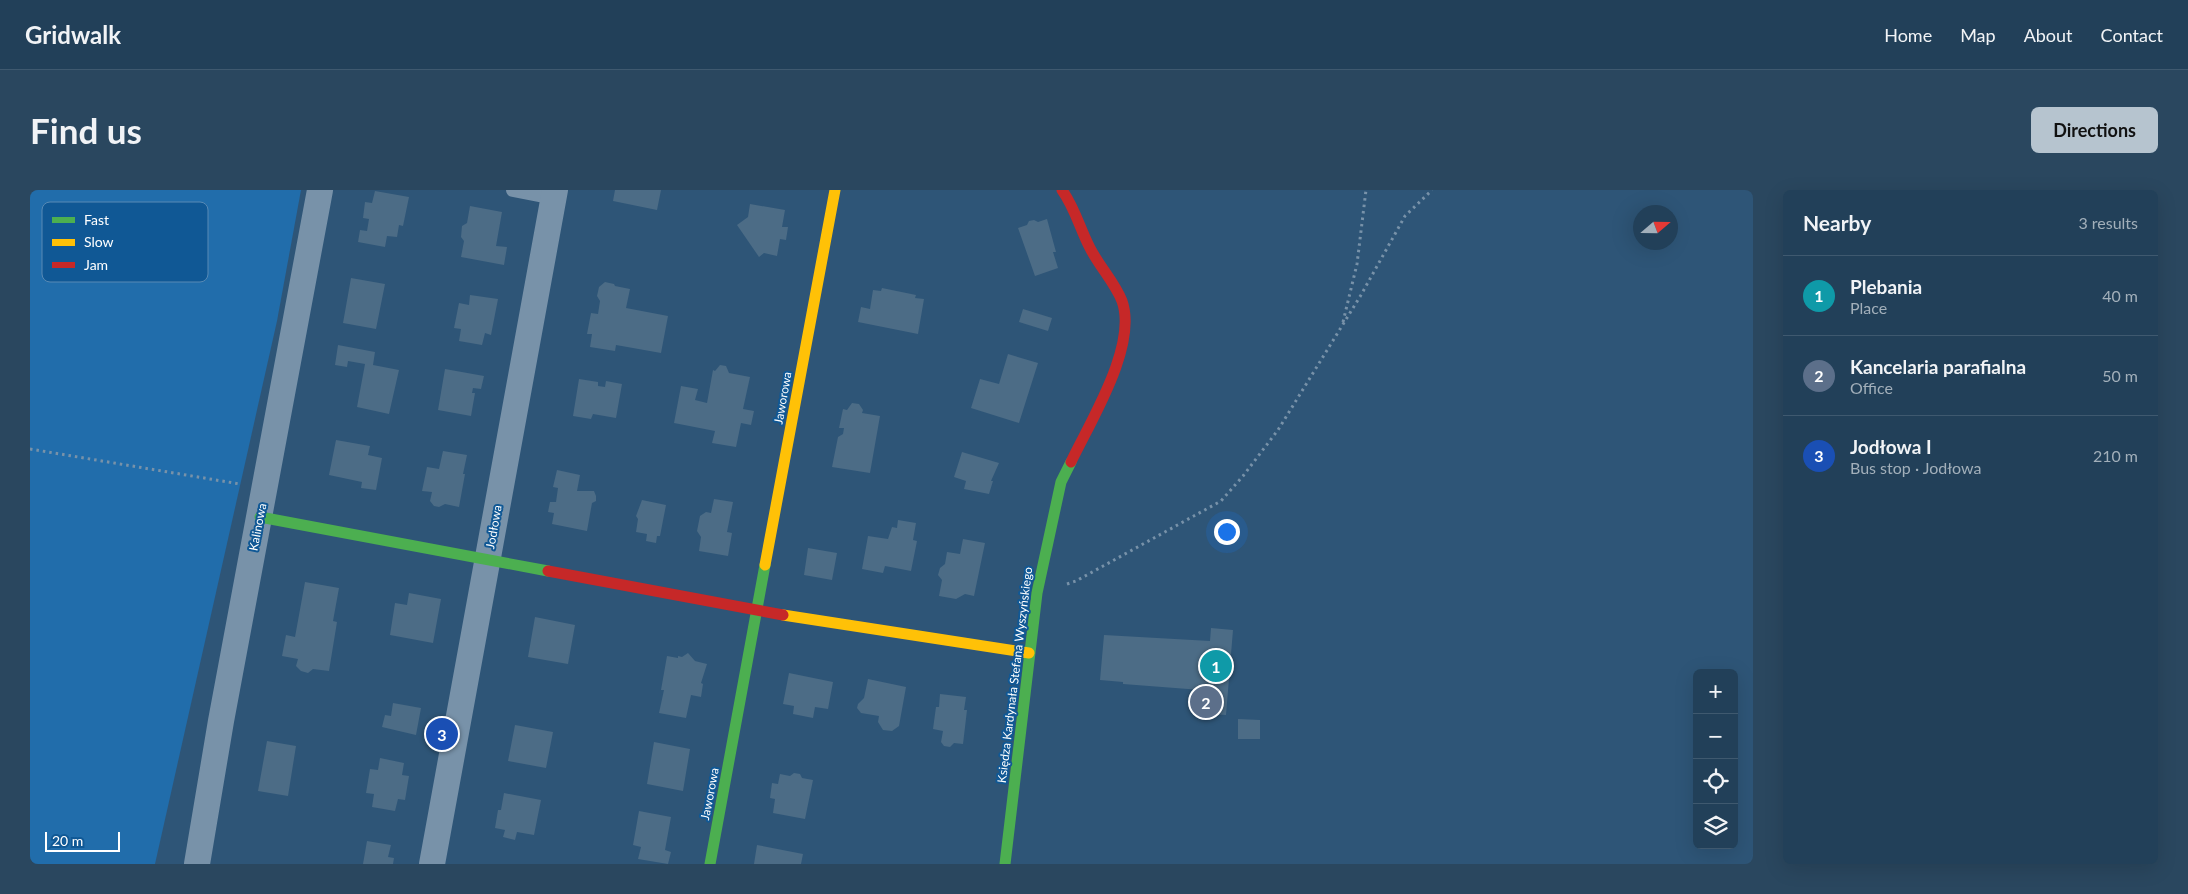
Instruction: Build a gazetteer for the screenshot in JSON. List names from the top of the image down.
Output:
{
  "streets": {
    "street": [
      "Jaworowa",
      "Kalinowa",
      "Jodłowa",
      "Księdza Kardynała Stefana Wyszyńskiego"
    ]
  },
  "legend": ["Fast", "Slow", "Jam"],
  "scale_bar": "20 m",
  "north": "right",
  "page": {
    "header": "Gridwalk",
    "nav": [
      "Home",
      "Map",
      "About",
      "Contact"
    ],
    "buttons": "Directions",
    "title": "Find us",
    "heading": ["Nearby", "3 results"],
    "list": [
      {
        "mark": "1",
        "name": "Plebania",
        "note": "Place",
        "value": "40 m"
      },
      {
        "mark": "2",
        "name": "Kancelaria parafialna",
        "note": "Office",
        "value": "50 m"
      },
      {
        "mark": "3",
        "name": "Jodłowa I",
        "note": "Bus stop · Jodłowa",
        "value": "210 m"
      }
    ],
    "pins": ["1", "2", "3"],
    "map_buttons": ["+", "−"],
    "scale": "20 m"
  }
}
